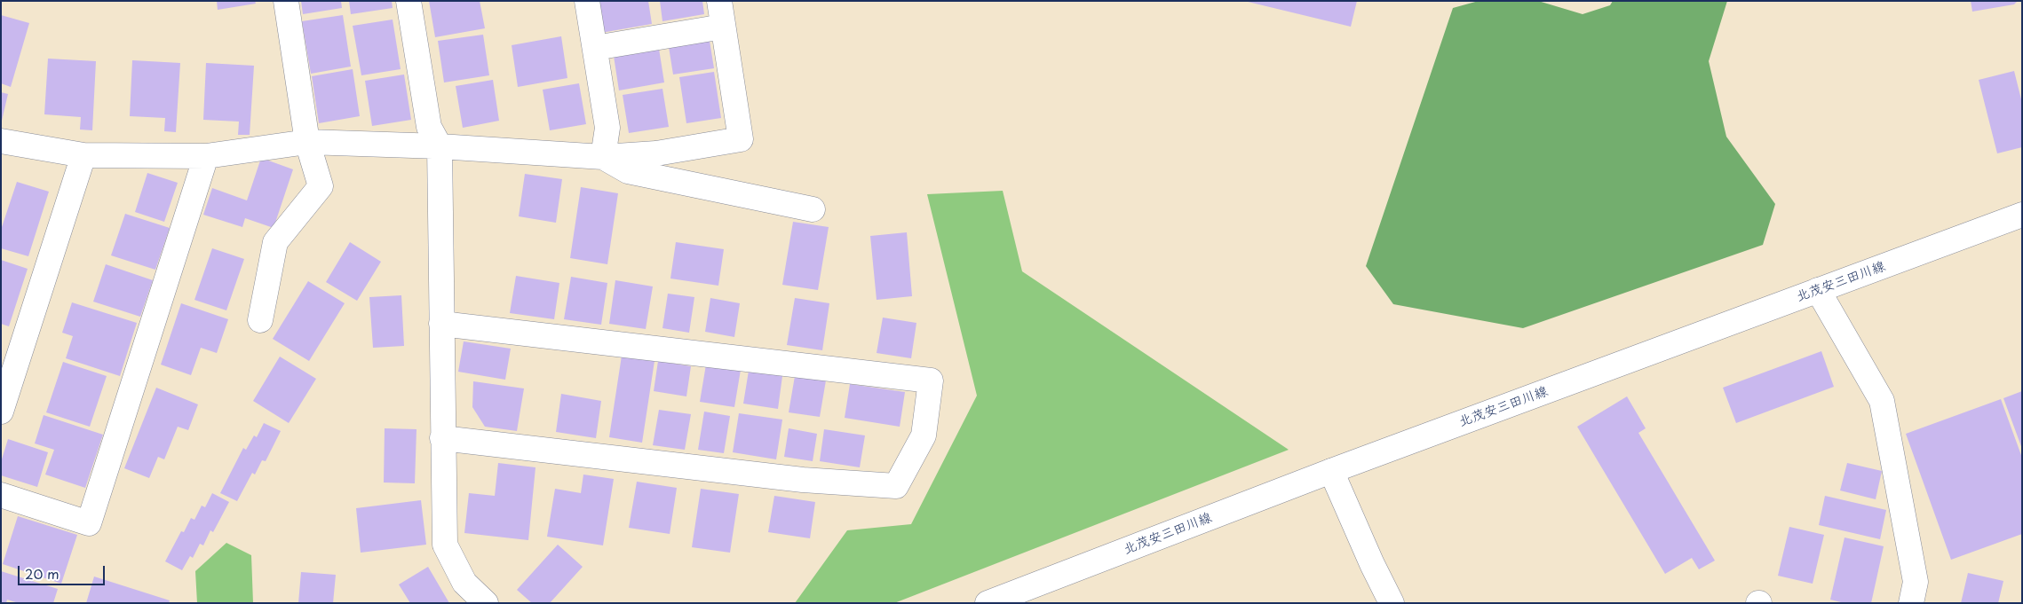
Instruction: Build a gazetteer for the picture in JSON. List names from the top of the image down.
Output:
{
  "streets": {
    "street": ["北茂安三田川線"]
  },
  "scale_bar": "20 m"
}
